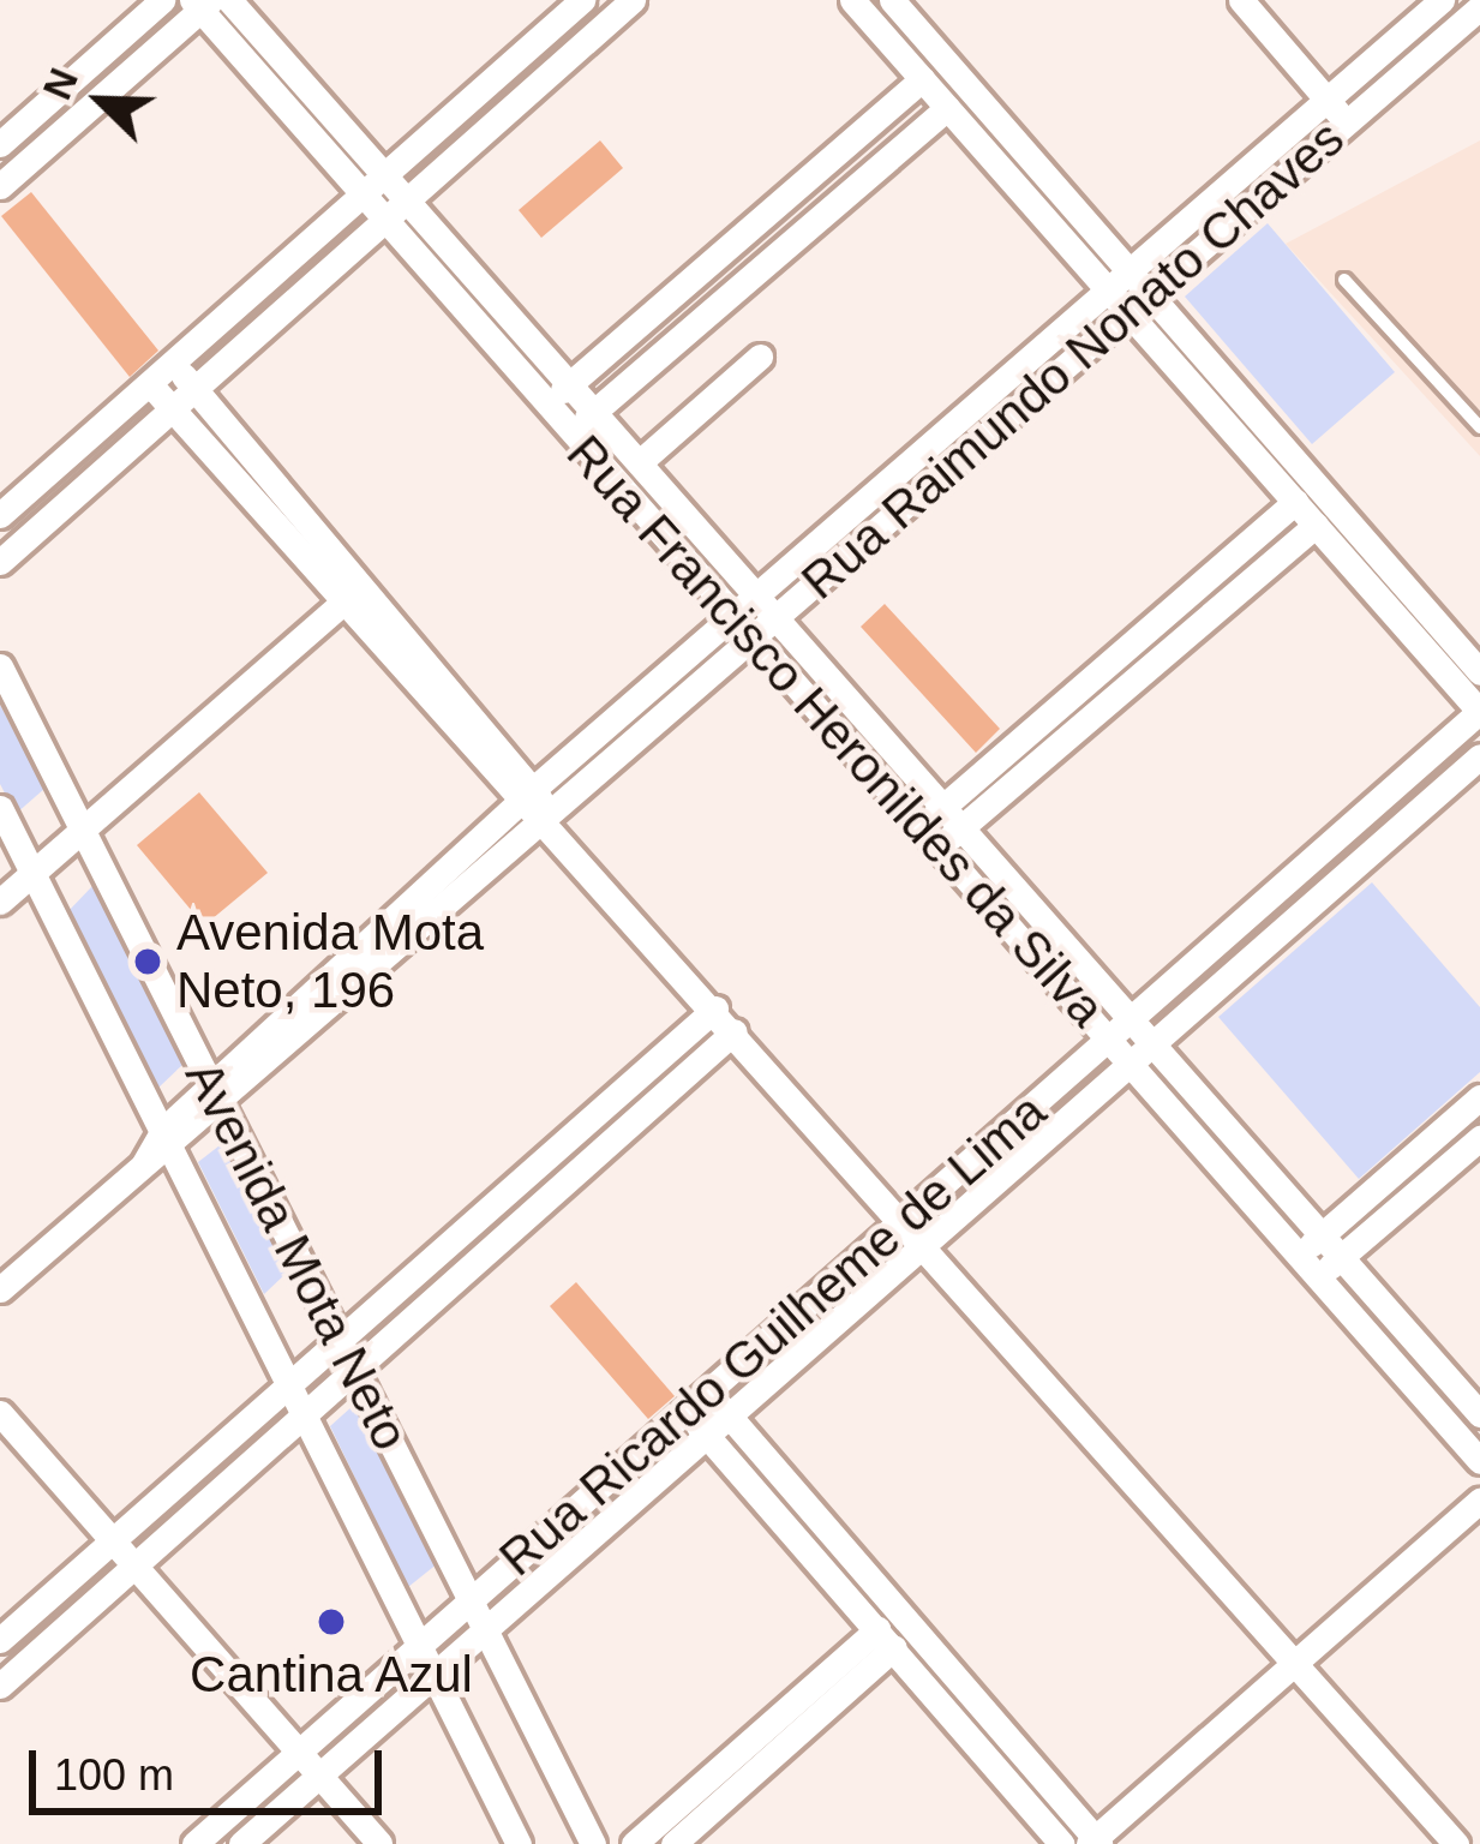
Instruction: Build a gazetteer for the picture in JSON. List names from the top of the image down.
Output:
{
  "streets": {
    "street": [
      "Rua Raimundo Nonato Chaves",
      "Rua Francisco Heronildes da Silva",
      "Avenida Mota Neto",
      "Rua Ricardo Guilheme de Lima"
    ]
  },
  "crossings": [
    ["Rua Raimundo Nonato Chaves", "Rua Francisco Heronildes da Silva"],
    ["Rua Raimundo Nonato Chaves", "Avenida Mota Neto"],
    ["Rua Francisco Heronildes da Silva", "Rua Ricardo Guilheme de Lima"],
    ["Avenida Mota Neto", "Rua Ricardo Guilheme de Lima"]
  ],
  "places": ["Avenida Mota Neto, 196", "Cantina Azul"],
  "scale_bar": "100 m",
  "north": "top left"
}
